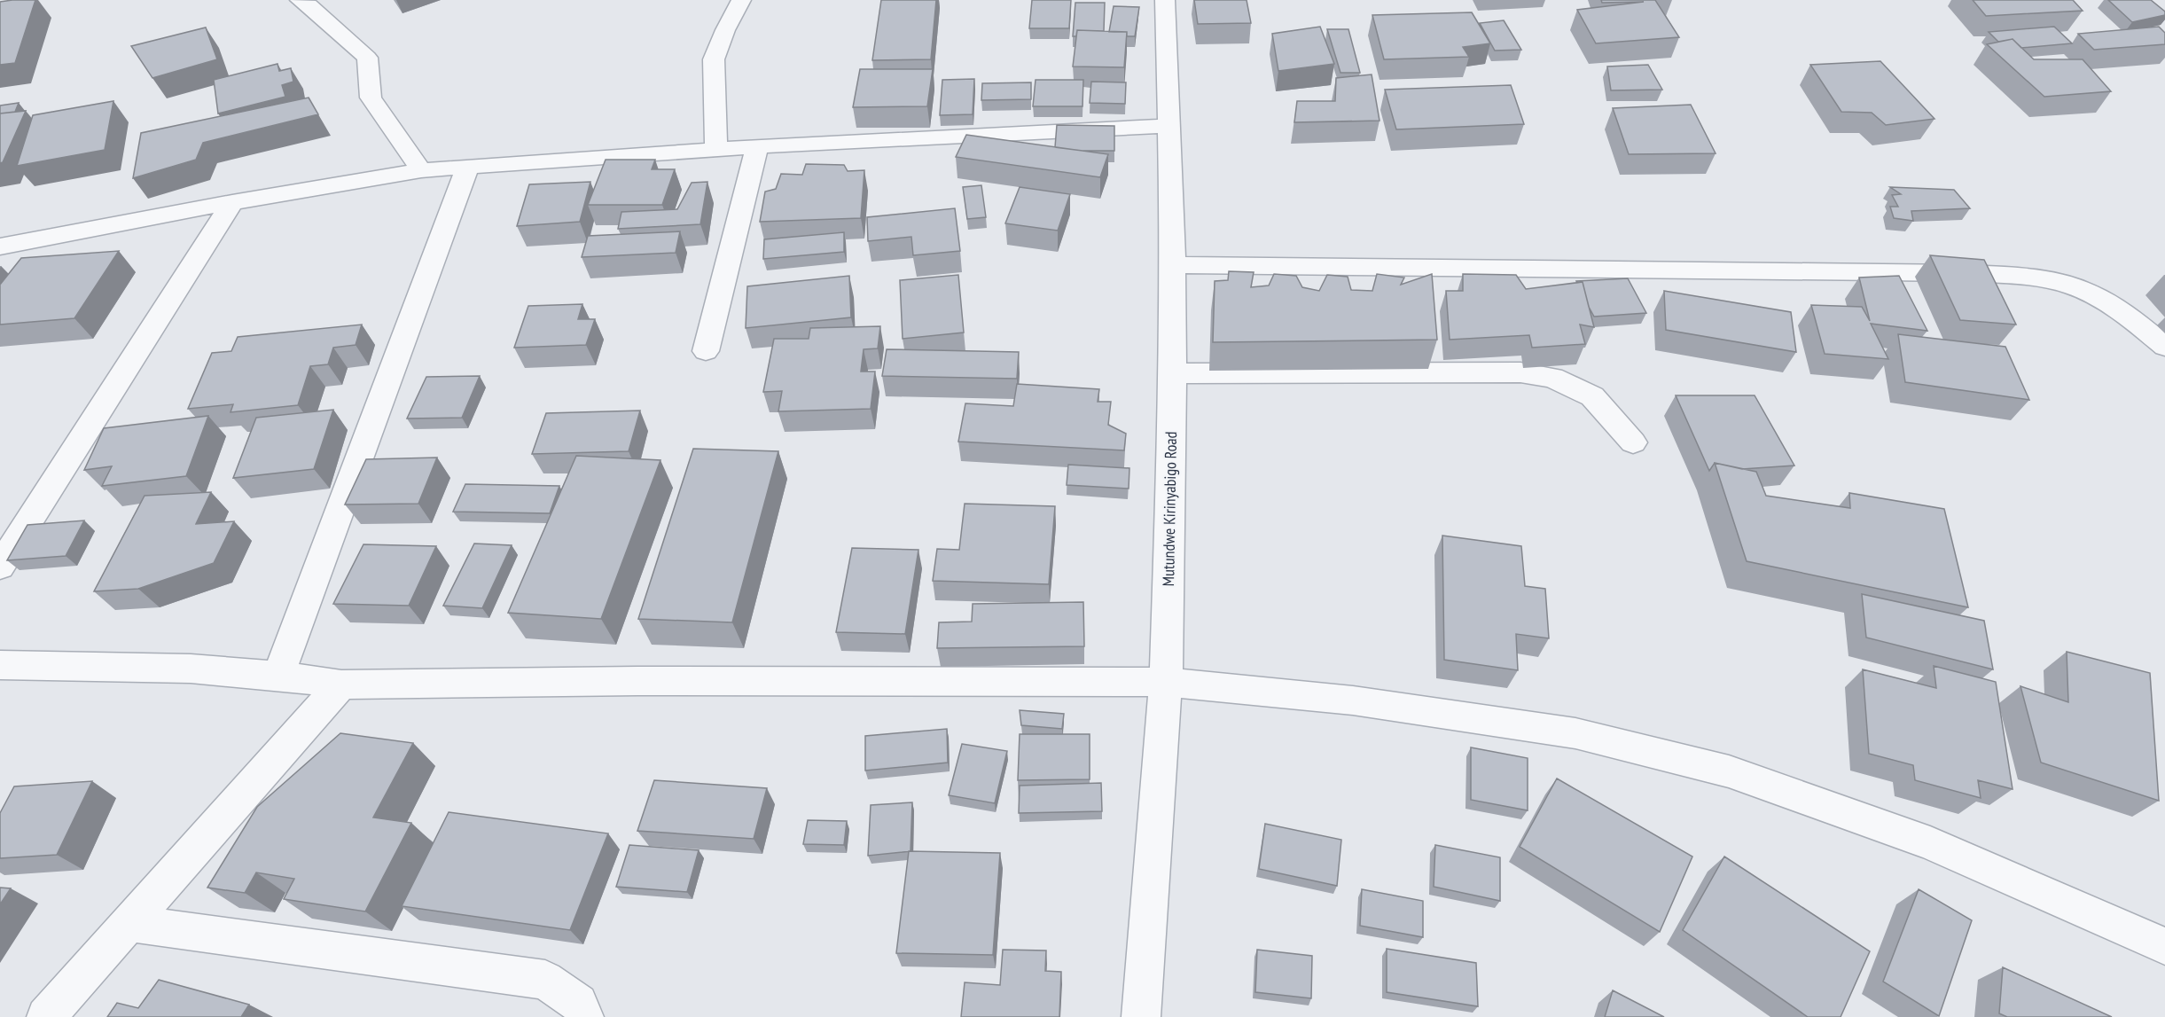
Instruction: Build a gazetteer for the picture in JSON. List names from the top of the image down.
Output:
{
  "streets": {
    "street": ["Mutundwe Kirinyabigo Road"]
  }
}
